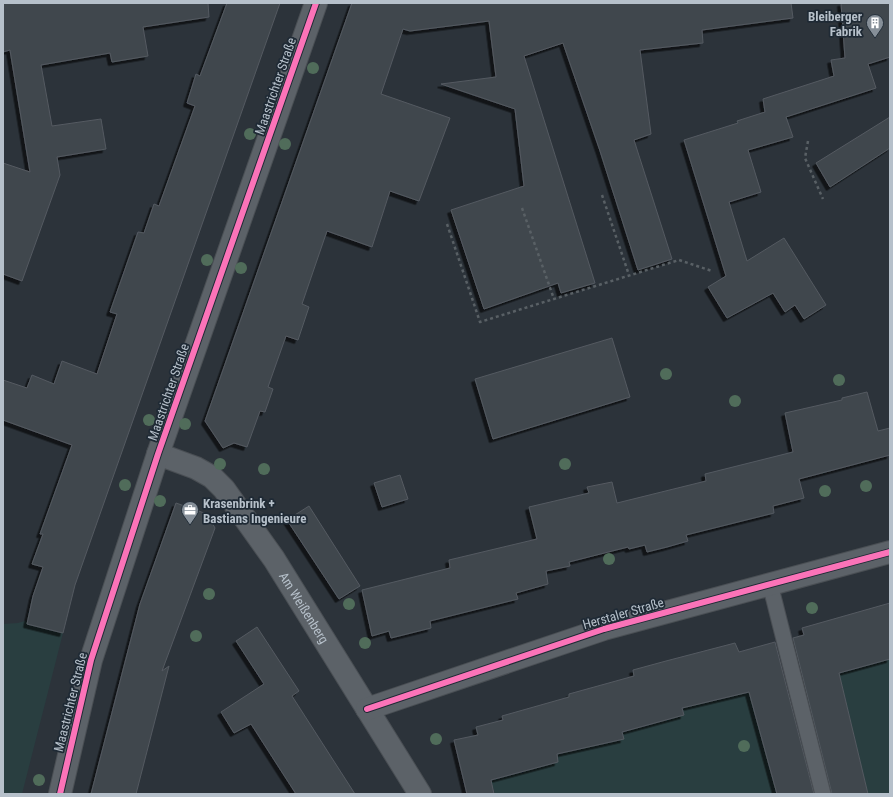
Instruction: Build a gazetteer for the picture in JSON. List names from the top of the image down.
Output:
{
  "streets": {
    "street": ["Maastrichter Straße", "Am Weißenberg", "Herstaler Straße"]
  },
  "crossings": [
    ["Maastrichter Straße", "Am Weißenberg"],
    ["Am Weißenberg", "Herstaler Straße"]
  ],
  "places": {
    "building": ["Bleiberger Fabrik"],
    "office": ["Krasenbrink + Bastians Ingenieure"]
  }
}
